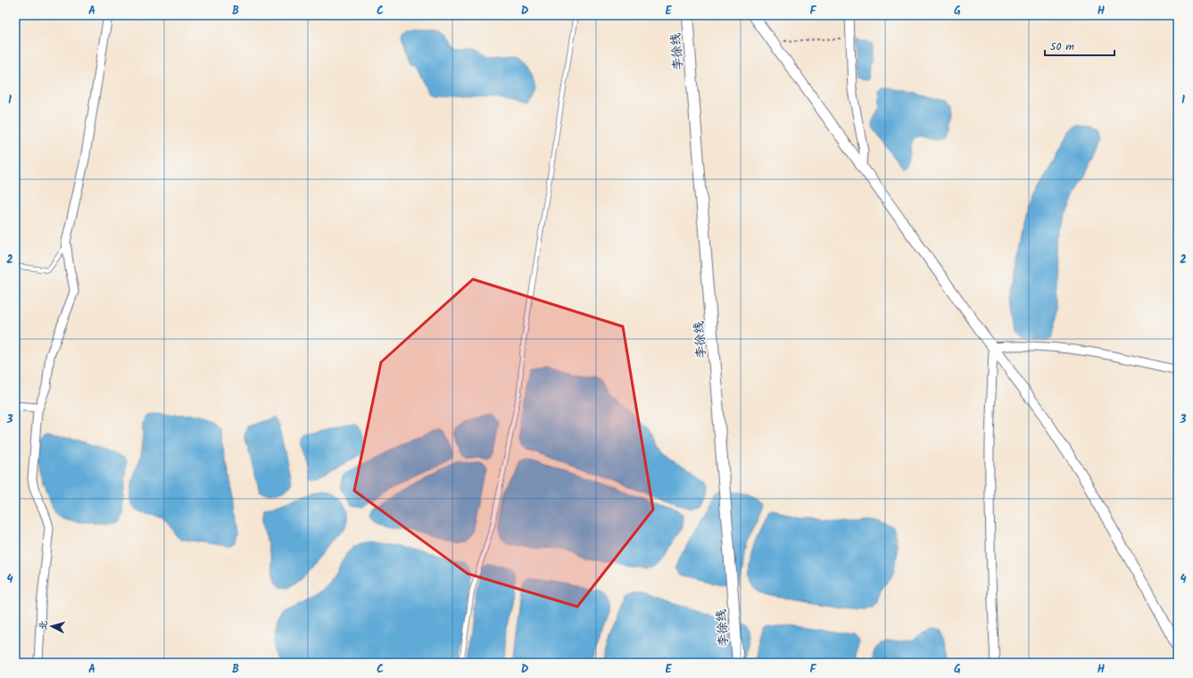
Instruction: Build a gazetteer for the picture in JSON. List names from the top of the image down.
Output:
{
  "streets": {
    "main road": ["李徐线"]
  },
  "scale_bar": "50 m",
  "north": "left",
  "grid": {
    "columns": [
      "A",
      "B",
      "C",
      "D",
      "E",
      "F",
      "G",
      "H"
    ],
    "rows": [
      "1",
      "2",
      "3",
      "4"
    ]
  }
}
